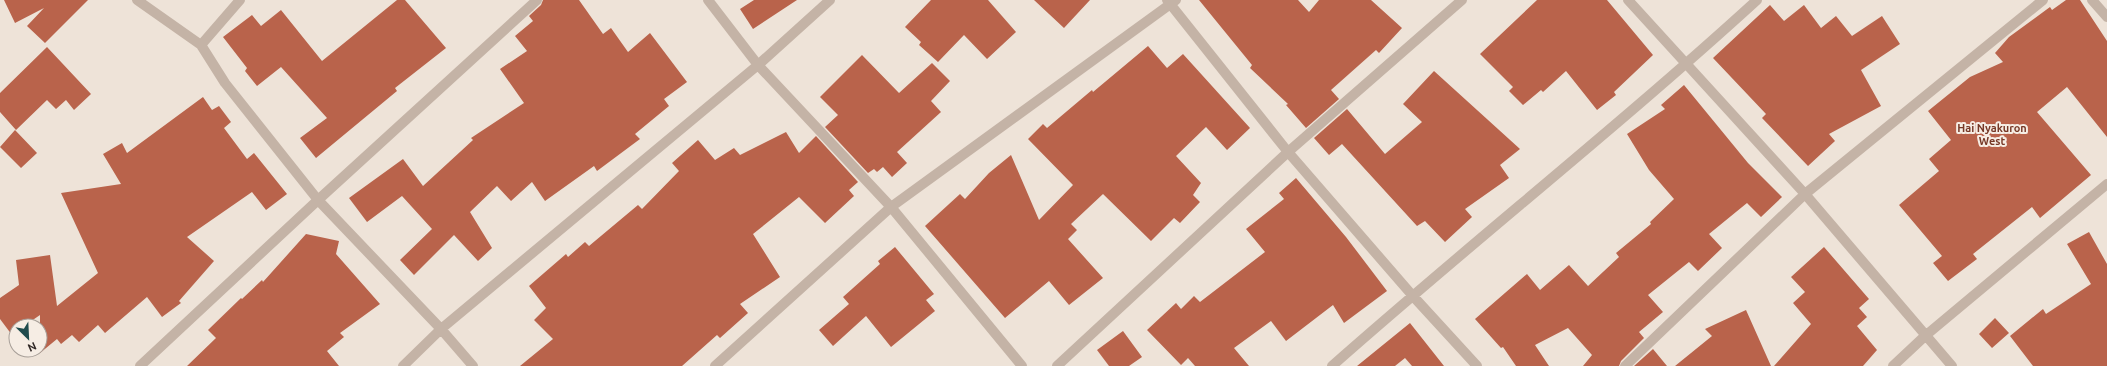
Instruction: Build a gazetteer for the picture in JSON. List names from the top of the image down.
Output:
{
  "districts": ["Hai Nyakuron West"],
  "north": "bottom right"
}
